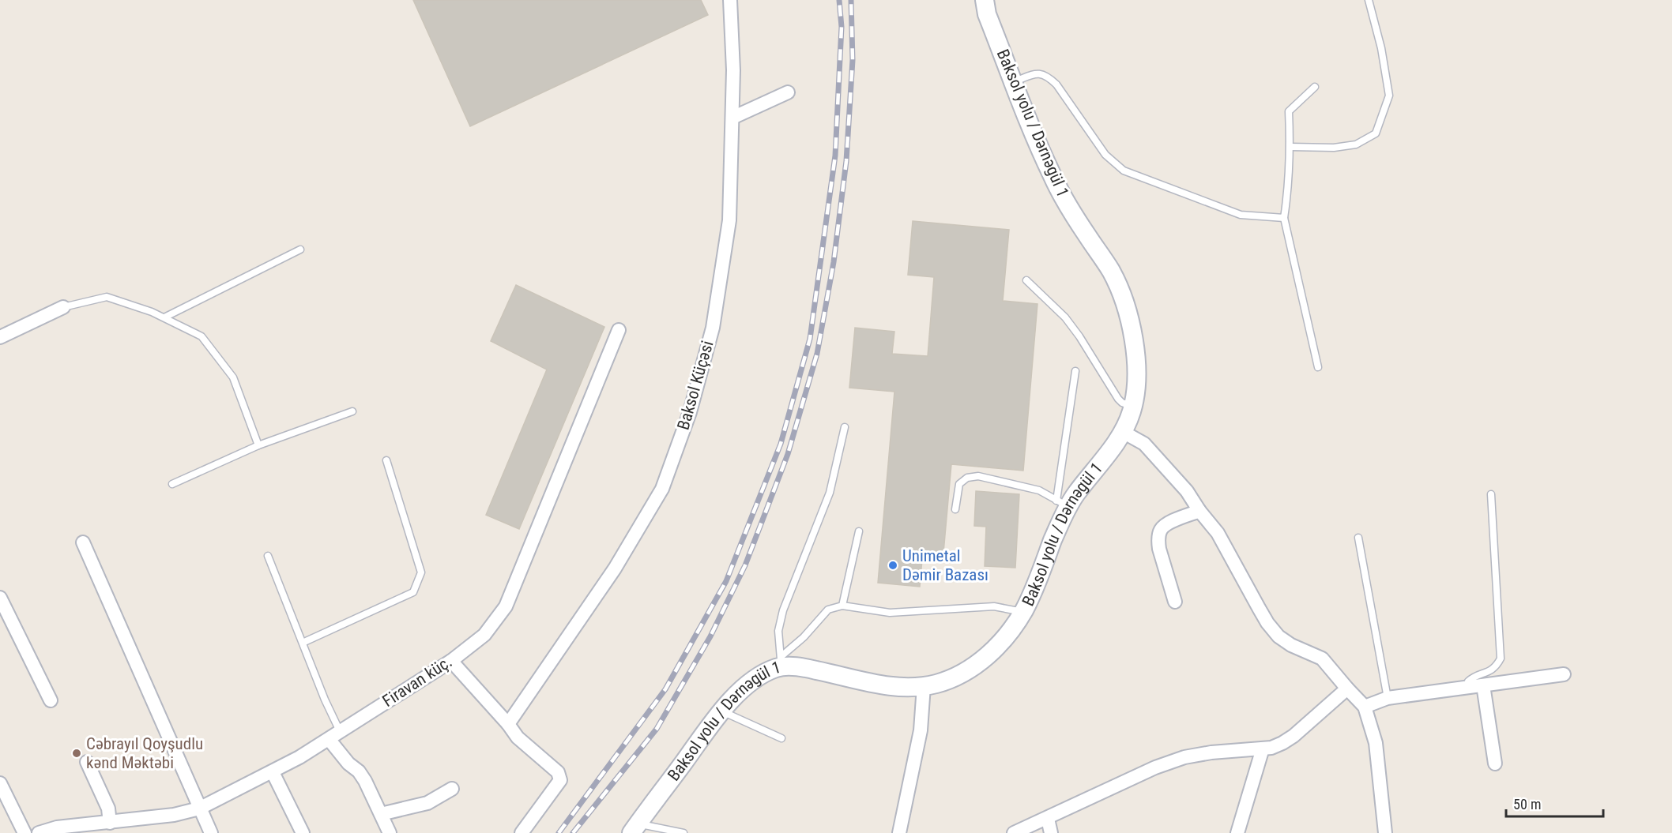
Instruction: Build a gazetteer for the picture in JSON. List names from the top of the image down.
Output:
{
  "streets": {
    "main road": ["Baksol yolu / Dərnəgül 1"],
    "street": ["Baksol Küçəsi", "Firavan küç."]
  },
  "places": ["Unimetal Dəmir Bazası", "Cəbrayıl Qoyşudlu kənd Məktəbi"],
  "scale_bar": "50 m"
}
